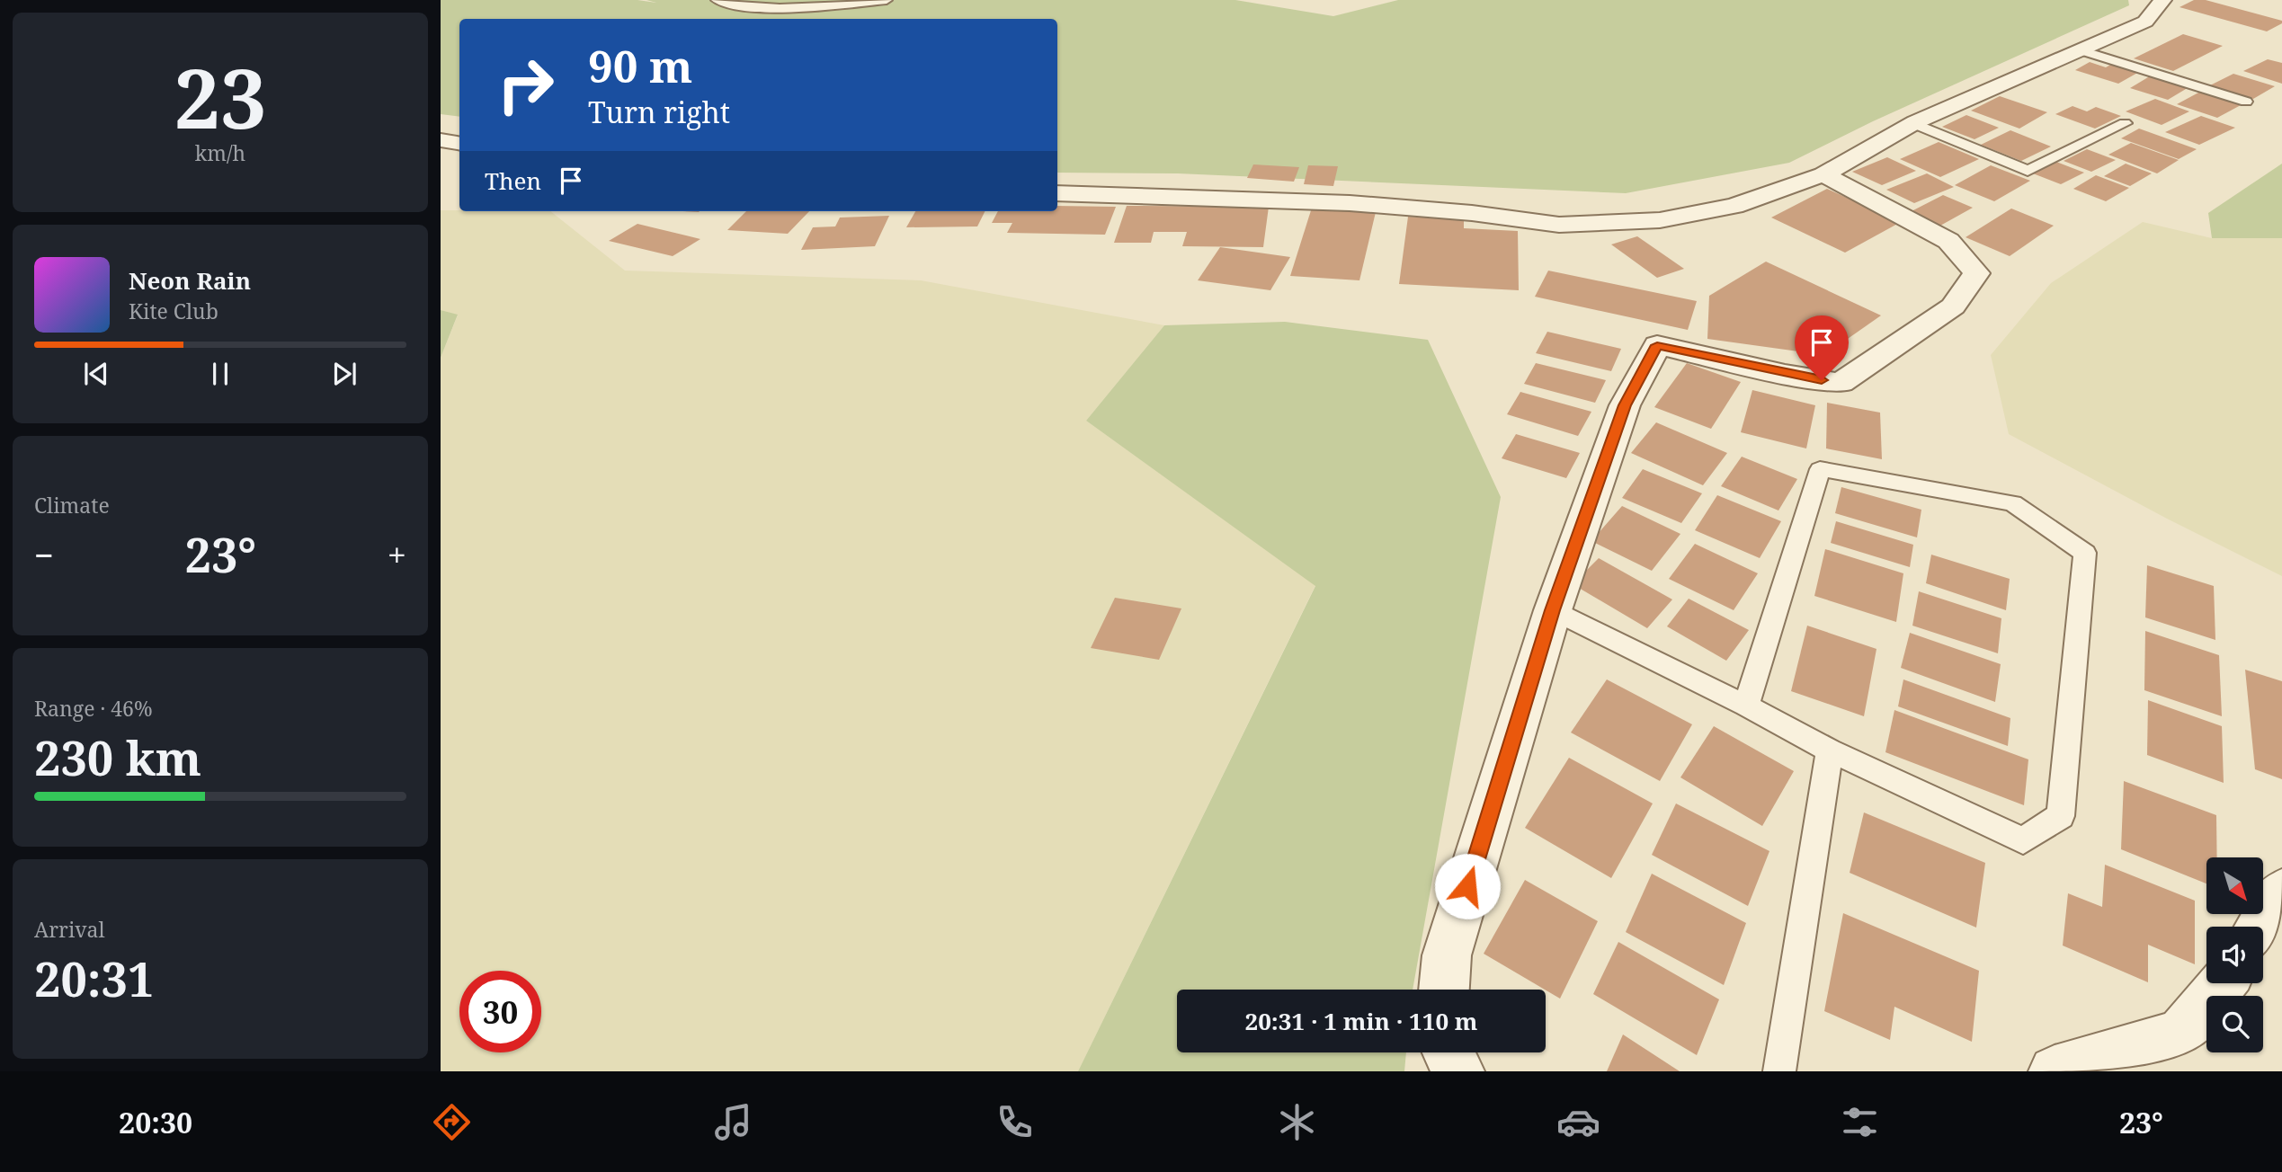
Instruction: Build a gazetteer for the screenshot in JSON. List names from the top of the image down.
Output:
{
  "north": "bottom right",
  "page": {
    "tile": [
      ["23", "km/h"],
      "Climate",
      ["Range · 46%", "230 km"],
      ["Arrival", "20:31"]
    ],
    "turn": ["90 m", "Turn right"],
    "then": "Then",
    "song": ["Neon Rain", "Kite Club"],
    "heat": ["−", "23°", "+"],
    "limit": "30",
    "trip": "20:31 · 1 min · 110 m",
    "tabs": ["20:30", "23°"]
  }
}
